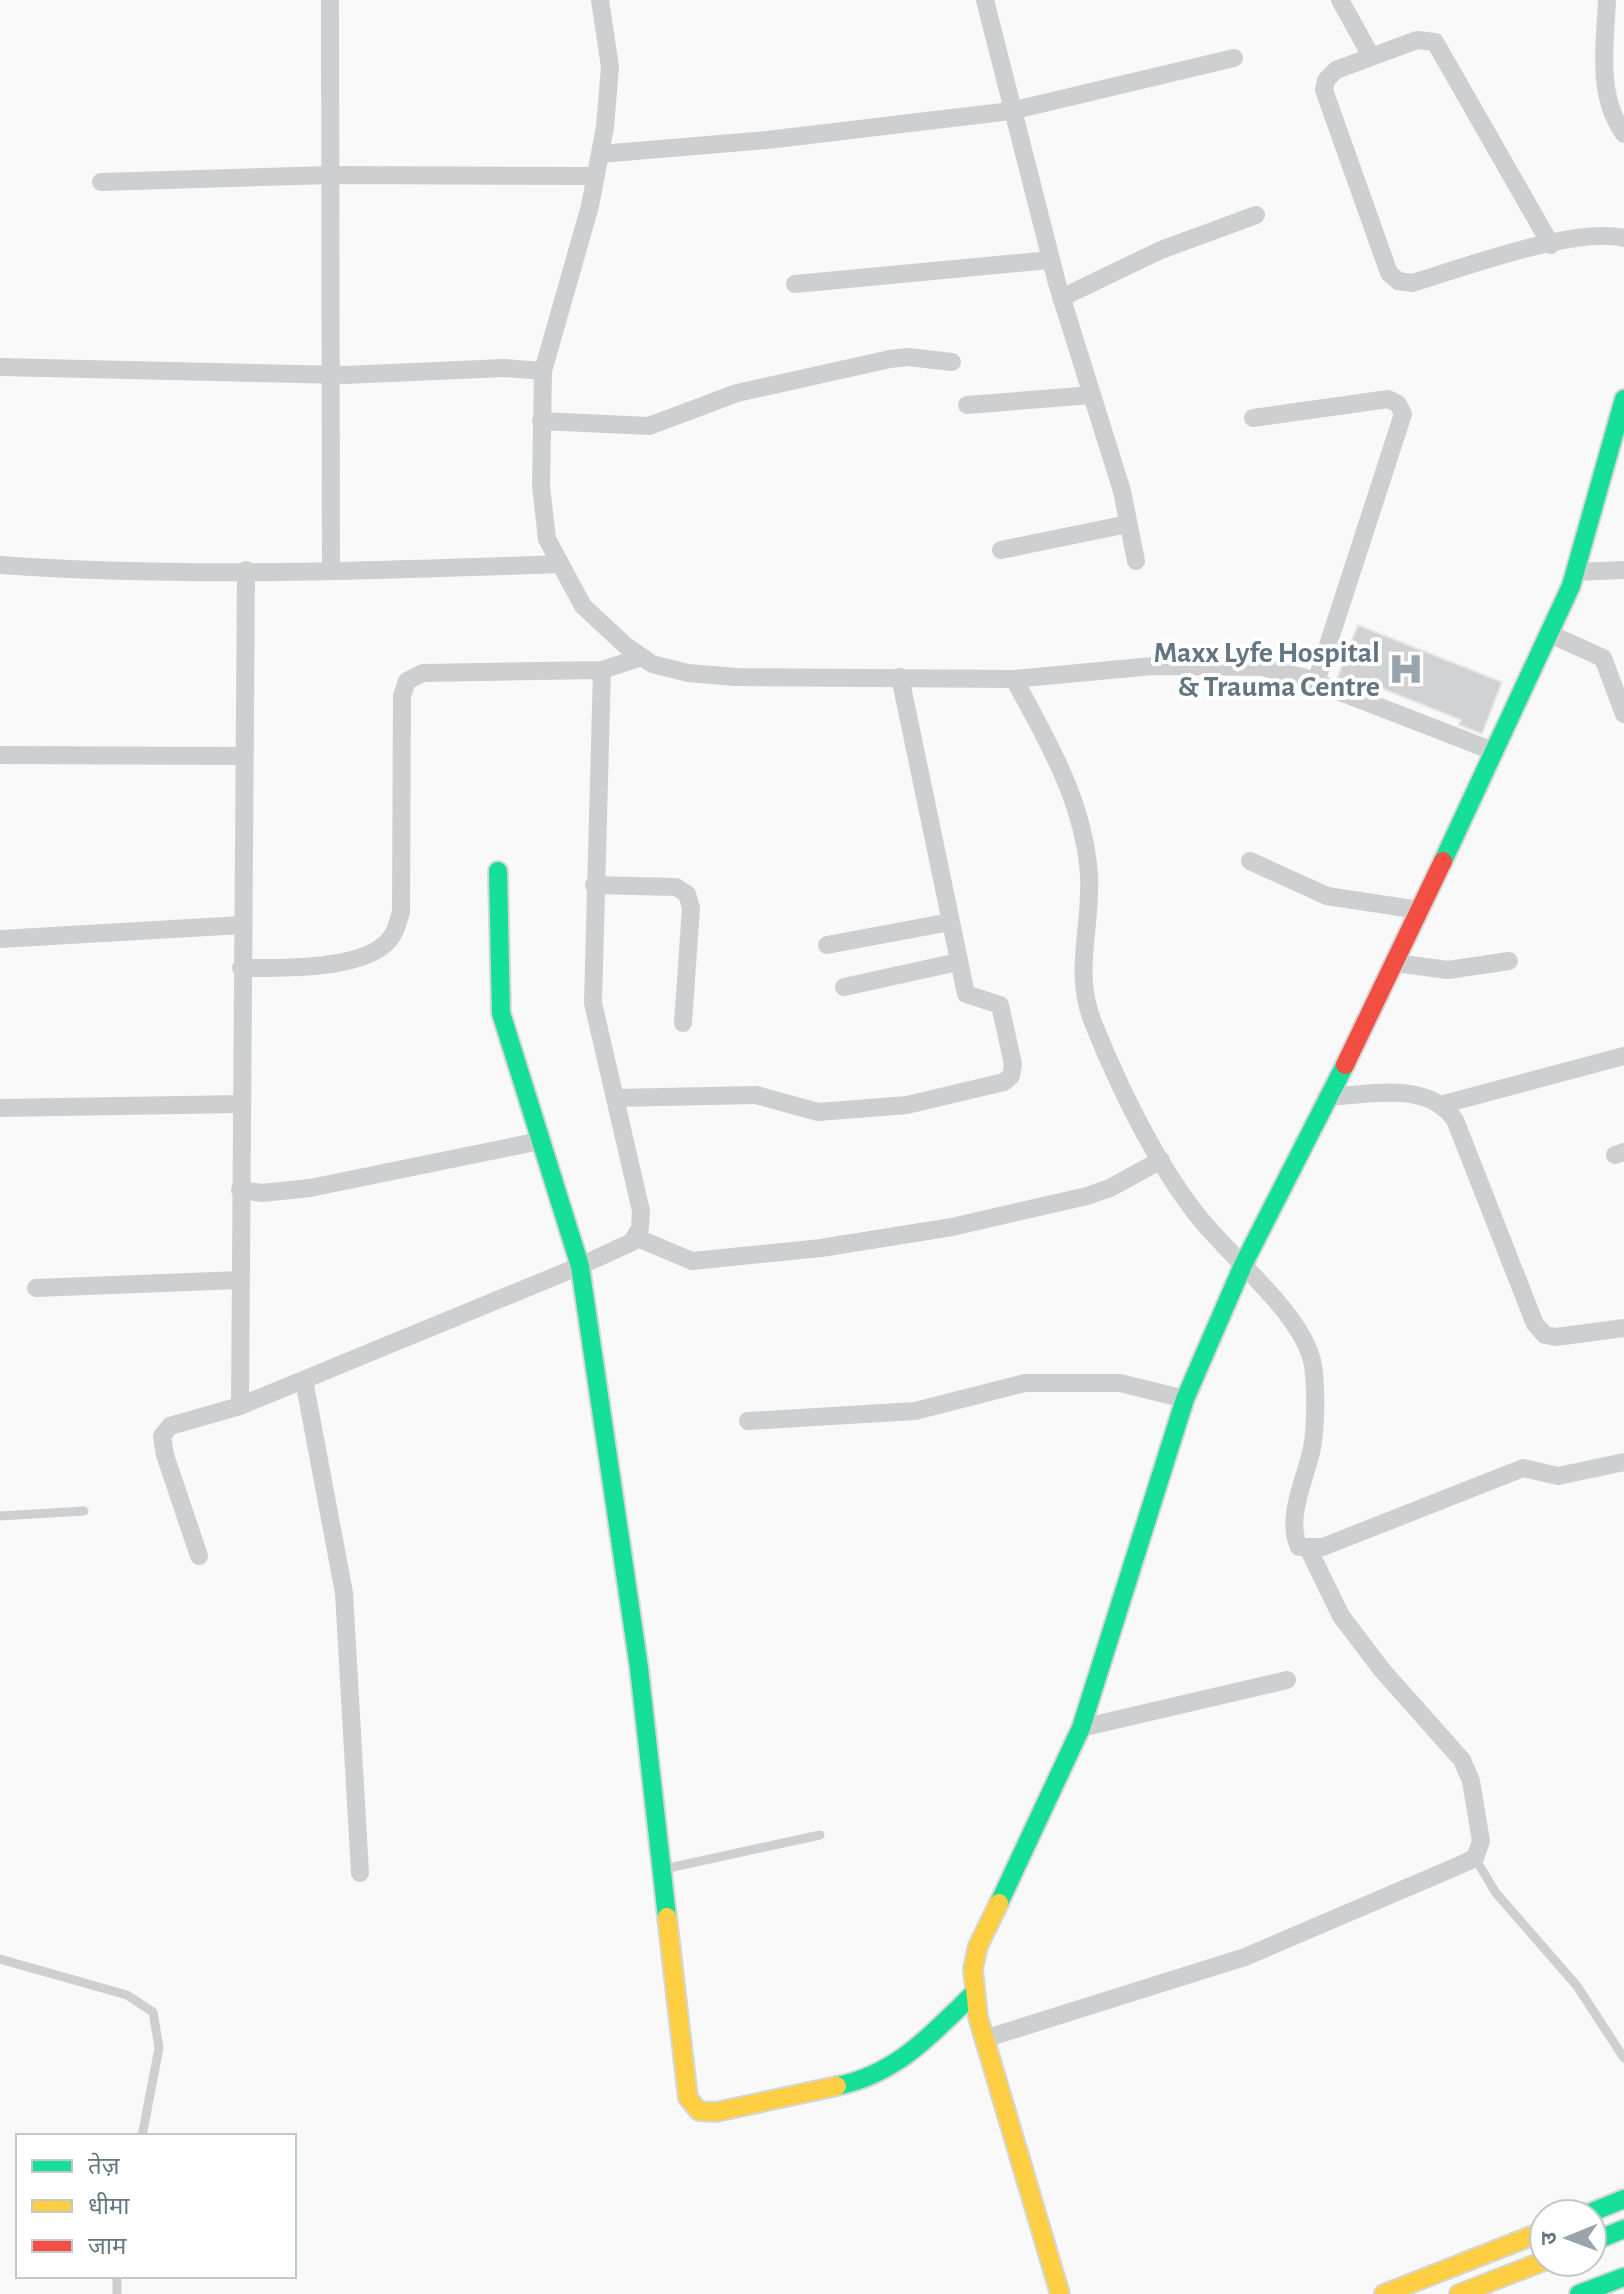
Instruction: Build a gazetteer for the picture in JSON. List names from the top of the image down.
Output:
{
  "places": {
    "hospital": ["Maxx Lyfe Hospital & Trauma Centre"]
  },
  "legend": ["तेज़", "धीमा", "जाम"],
  "north": "left"
}
